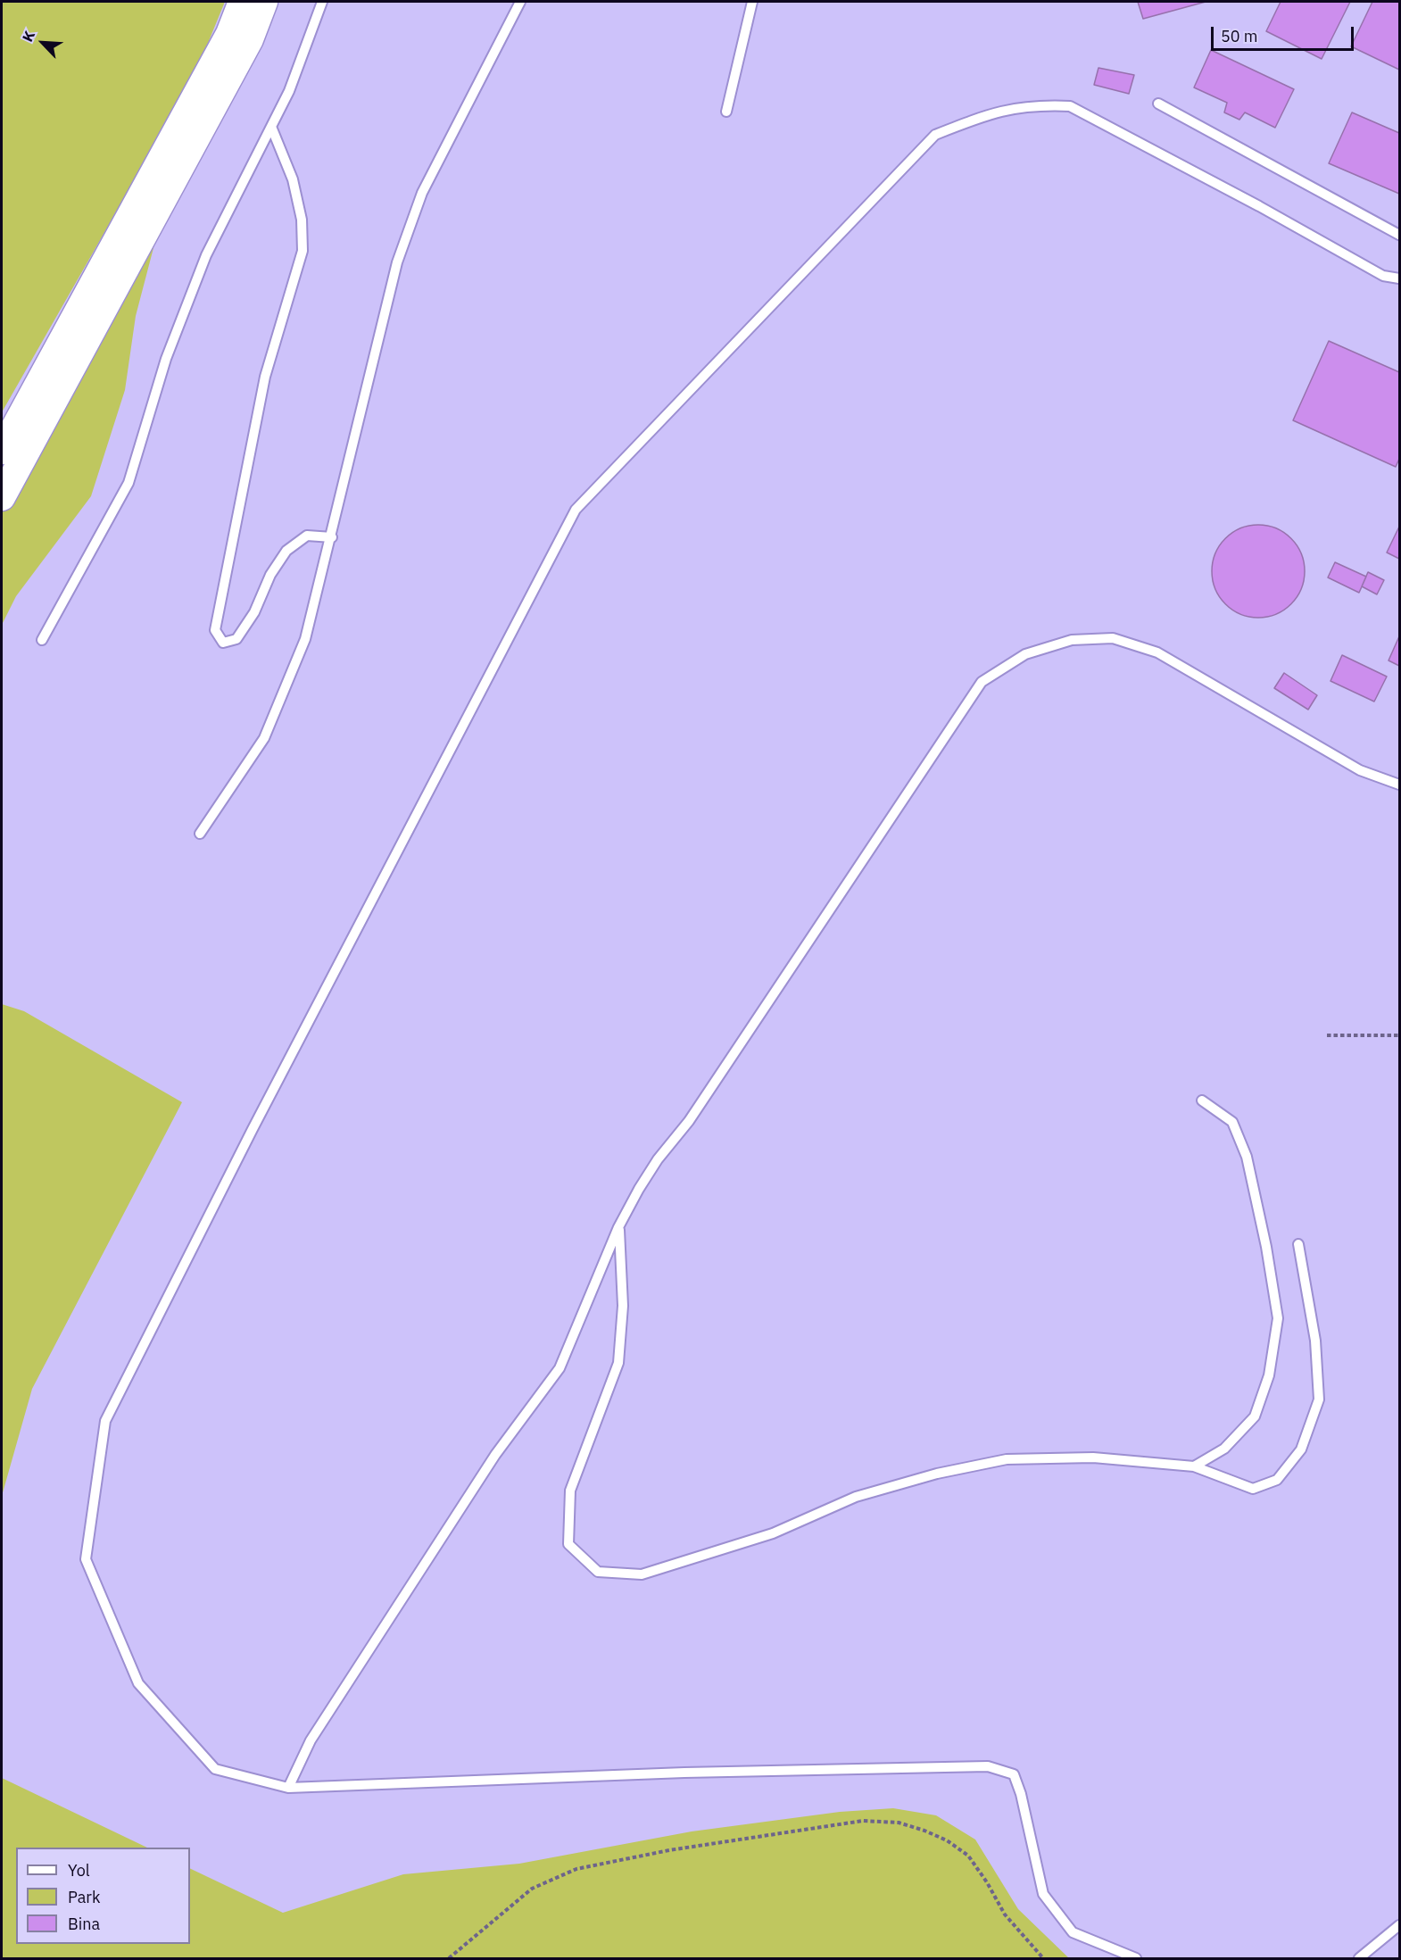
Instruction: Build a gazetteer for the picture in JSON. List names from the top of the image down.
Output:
{
  "legend": ["Yol", "Park", "Bina"],
  "scale_bar": "50 m",
  "north": "top left"
}
